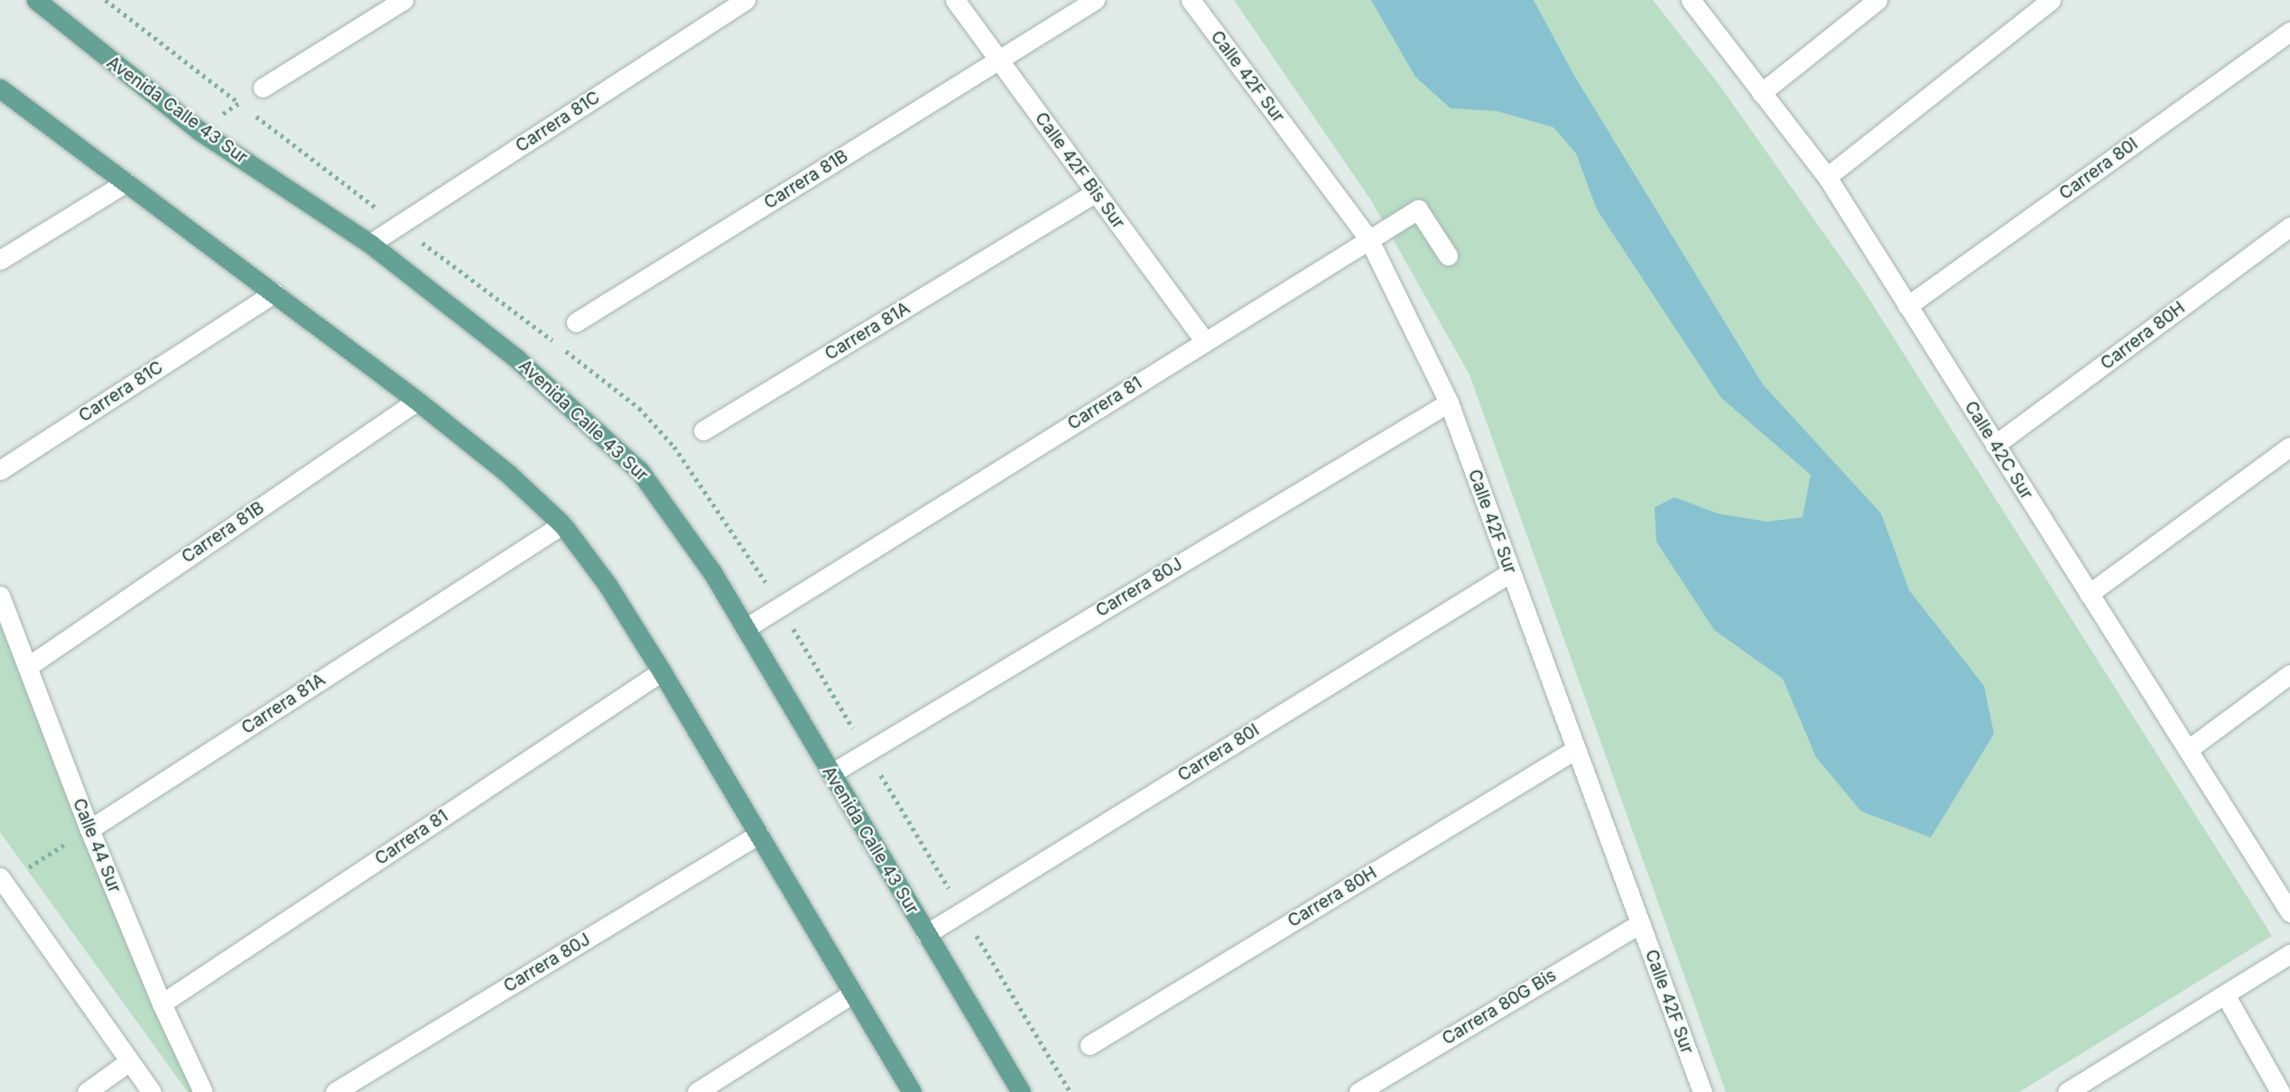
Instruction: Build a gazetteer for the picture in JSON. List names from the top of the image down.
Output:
{
  "streets": {
    "main road": ["Avenida Calle 43 Sur"],
    "street": [
      "Calle 42F Sur",
      "Carrera 81C",
      "Carrera 80I",
      "Calle 42F Bis Sur",
      "Carrera 81B",
      "Carrera 81A",
      "Carrera 80H",
      "Carrera 81",
      "Calle 42C Sur",
      "Carrera 80J",
      "Calle 44 Sur",
      "Carrera 80G Bis"
    ]
  },
  "crossings": [
    ["Calle 42F Sur", "Carrera 80I"],
    ["Calle 42F Sur", "Carrera 80H"],
    ["Calle 42F Sur", "Carrera 81"],
    ["Calle 42F Sur", "Carrera 80J"],
    ["Calle 42F Sur", "Carrera 80G Bis"],
    ["Avenida Calle 43 Sur", "Carrera 81C"],
    ["Avenida Calle 43 Sur", "Carrera 80I"],
    ["Avenida Calle 43 Sur", "Carrera 81"],
    ["Avenida Calle 43 Sur", "Carrera 80J"],
    ["Carrera 80I", "Calle 42C Sur"],
    ["Calle 42F Bis Sur", "Carrera 81B"],
    ["Calle 42F Bis Sur", "Carrera 81A"],
    ["Calle 42F Bis Sur", "Carrera 81"],
    ["Carrera 81B", "Calle 44 Sur"],
    ["Carrera 81A", "Calle 44 Sur"],
    ["Carrera 80H", "Calle 42C Sur"],
    ["Carrera 81", "Calle 44 Sur"]
  ]
}
